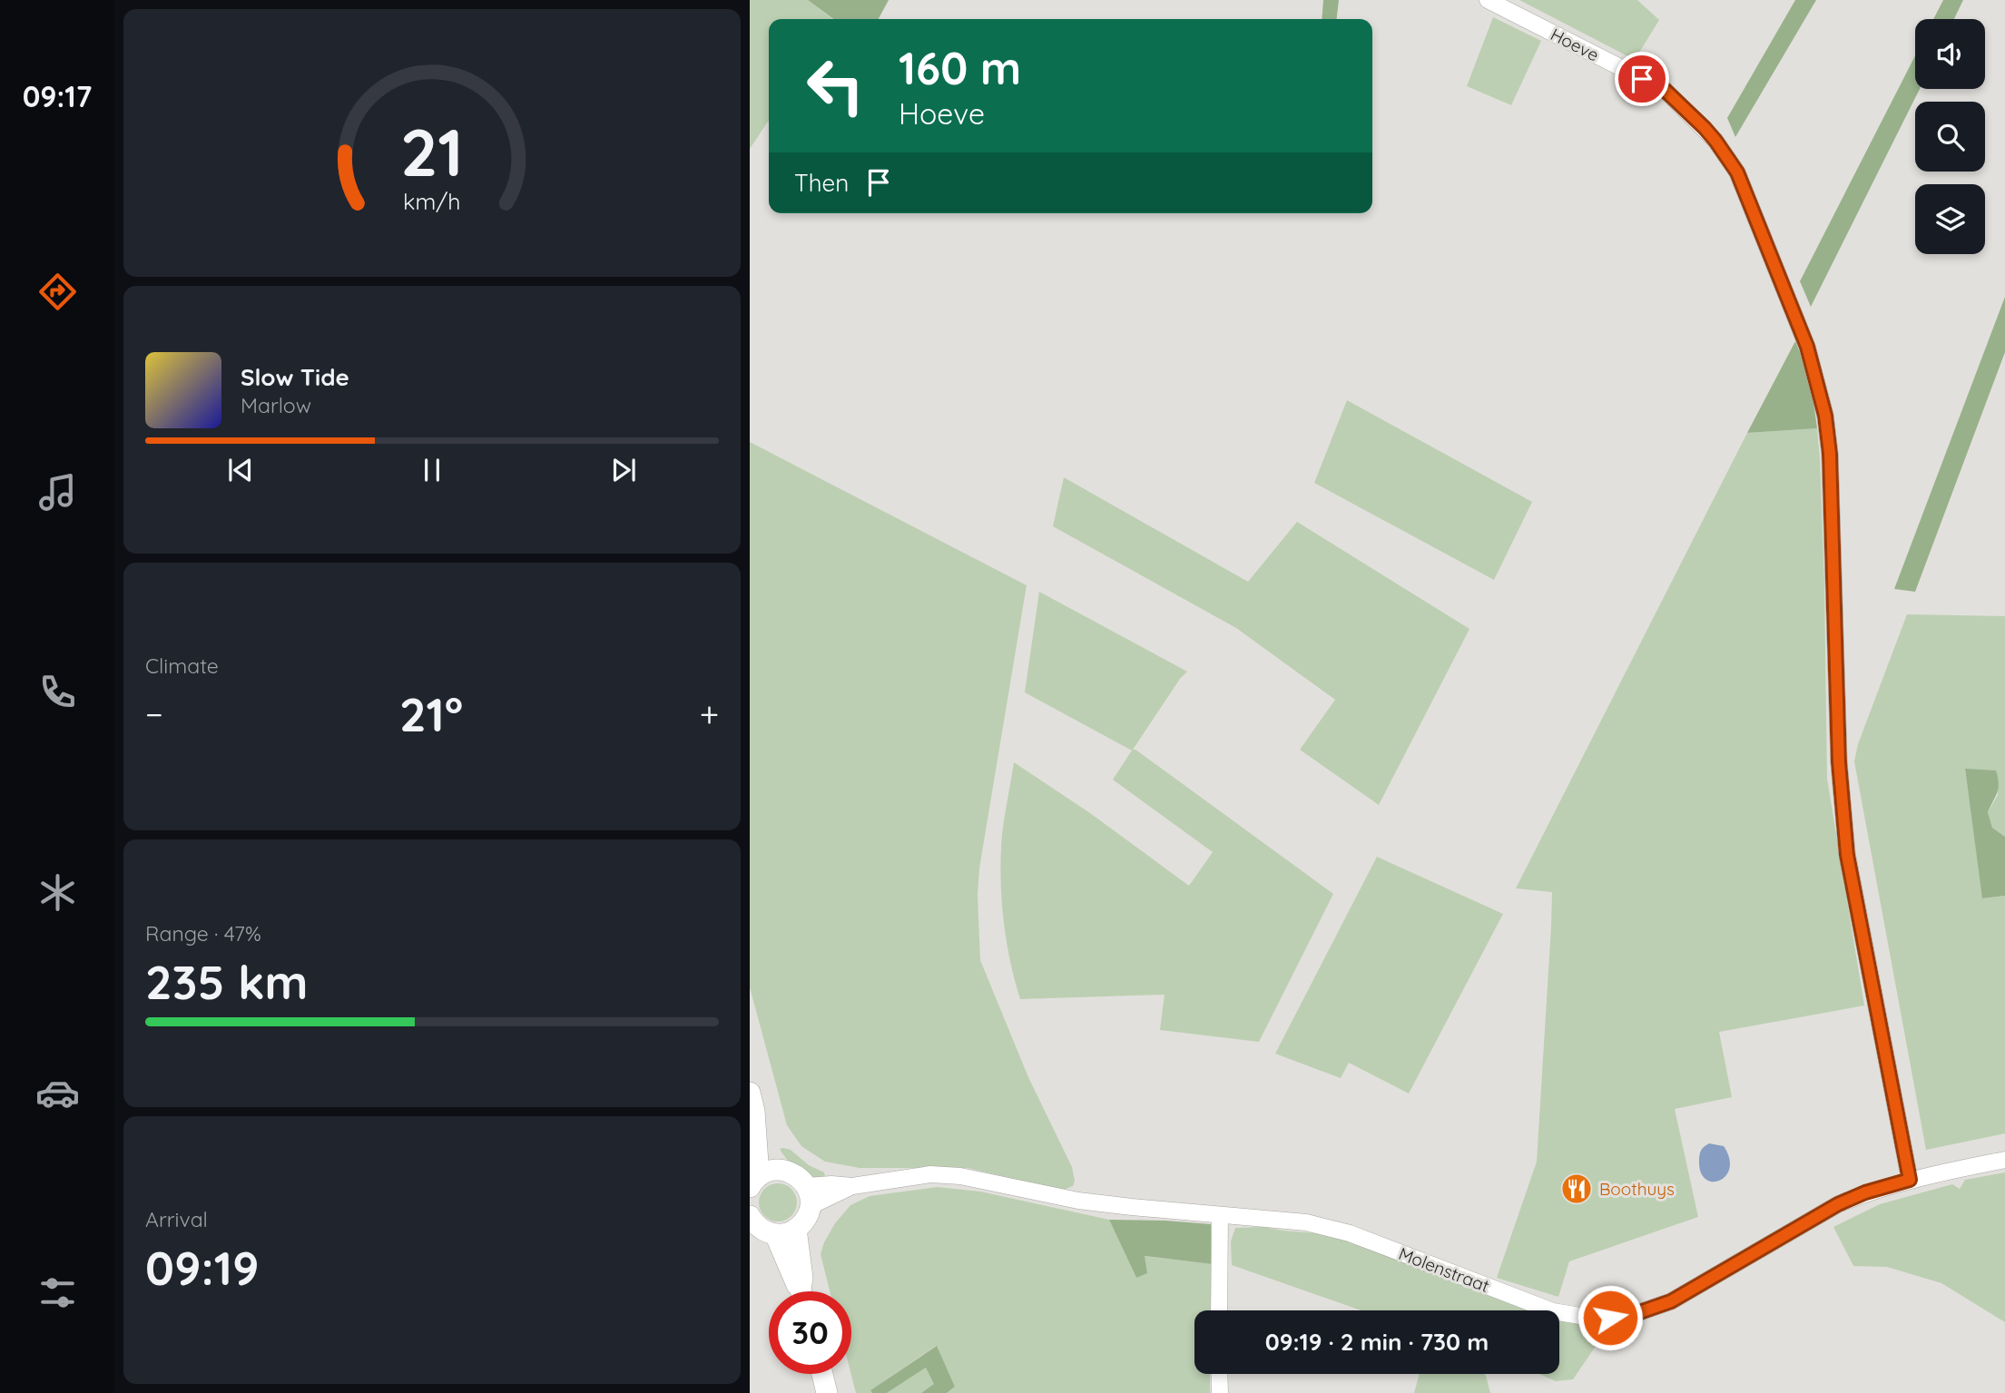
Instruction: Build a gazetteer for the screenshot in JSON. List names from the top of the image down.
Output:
{
  "streets": {
    "street": ["Hoeve", "Molenstraat"]
  },
  "crossings": [
    ["Hoeve", "Molenstraat"]
  ],
  "places": {
    "restaurant": ["Boothuys"]
  },
  "page": {
    "tabs": "09:17",
    "turn": ["160 m", "Hoeve"],
    "then": "Then",
    "song": ["Slow Tide", "Marlow"],
    "tile": [
      "Climate",
      ["Range · 47%", "235 km"],
      ["Arrival", "09:19"]
    ],
    "heat": ["−", "21°", "+"],
    "limit": "30",
    "trip": "09:19 · 2 min · 730 m",
    "gauge": ["21", "km/h"]
  }
}
